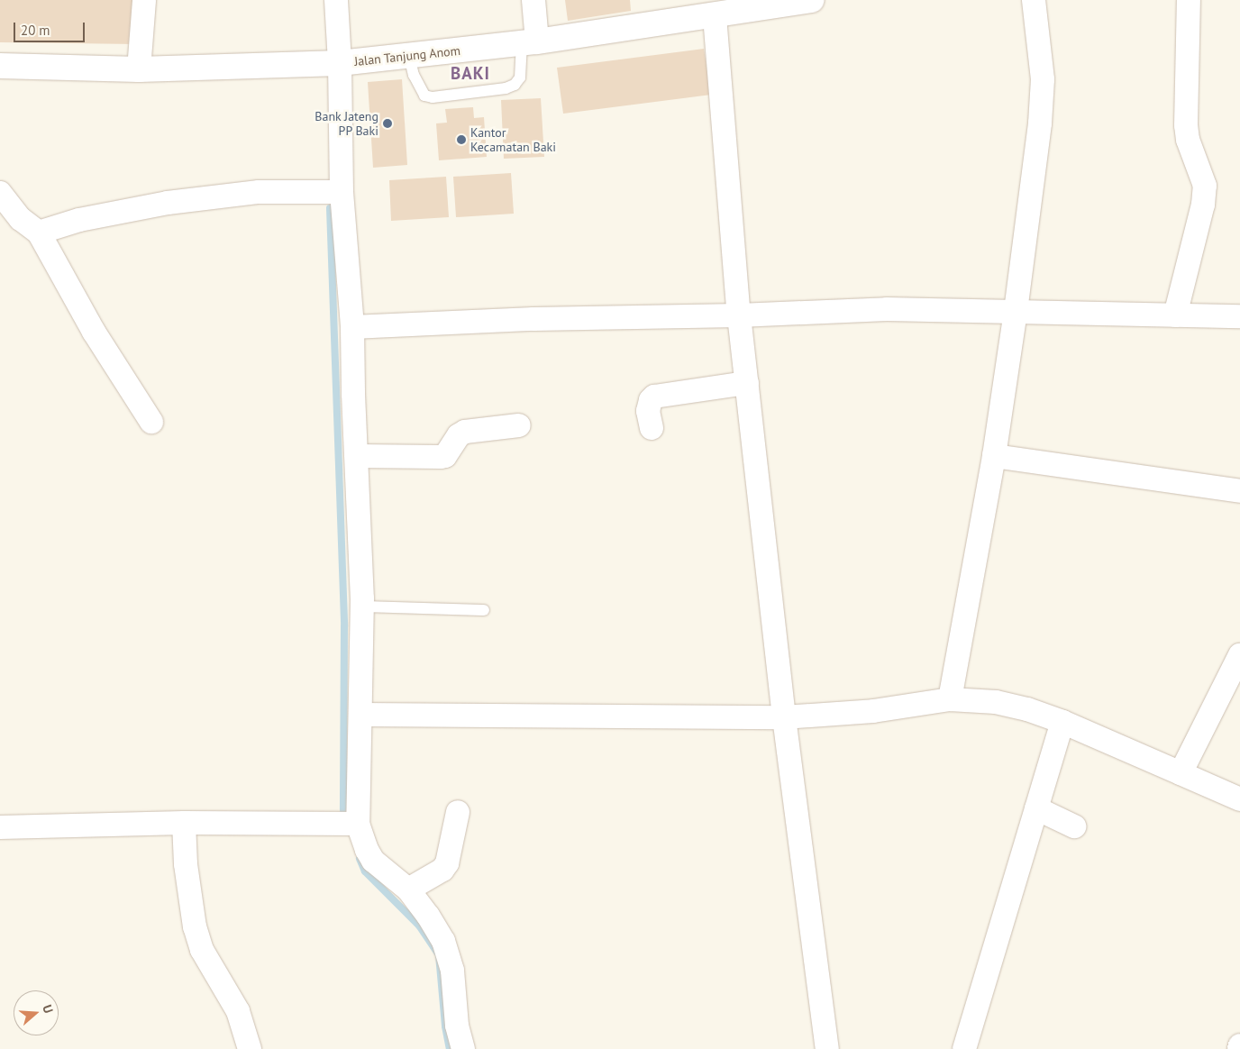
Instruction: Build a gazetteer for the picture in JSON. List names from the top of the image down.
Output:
{
  "streets": {
    "main road": ["Jalan Tanjung Anom"]
  },
  "districts": ["BAKI"],
  "places": ["Bank Jateng PP Baki", "Kantor Kecamatan Baki"],
  "scale_bar": "20 m",
  "north": "right"
}
